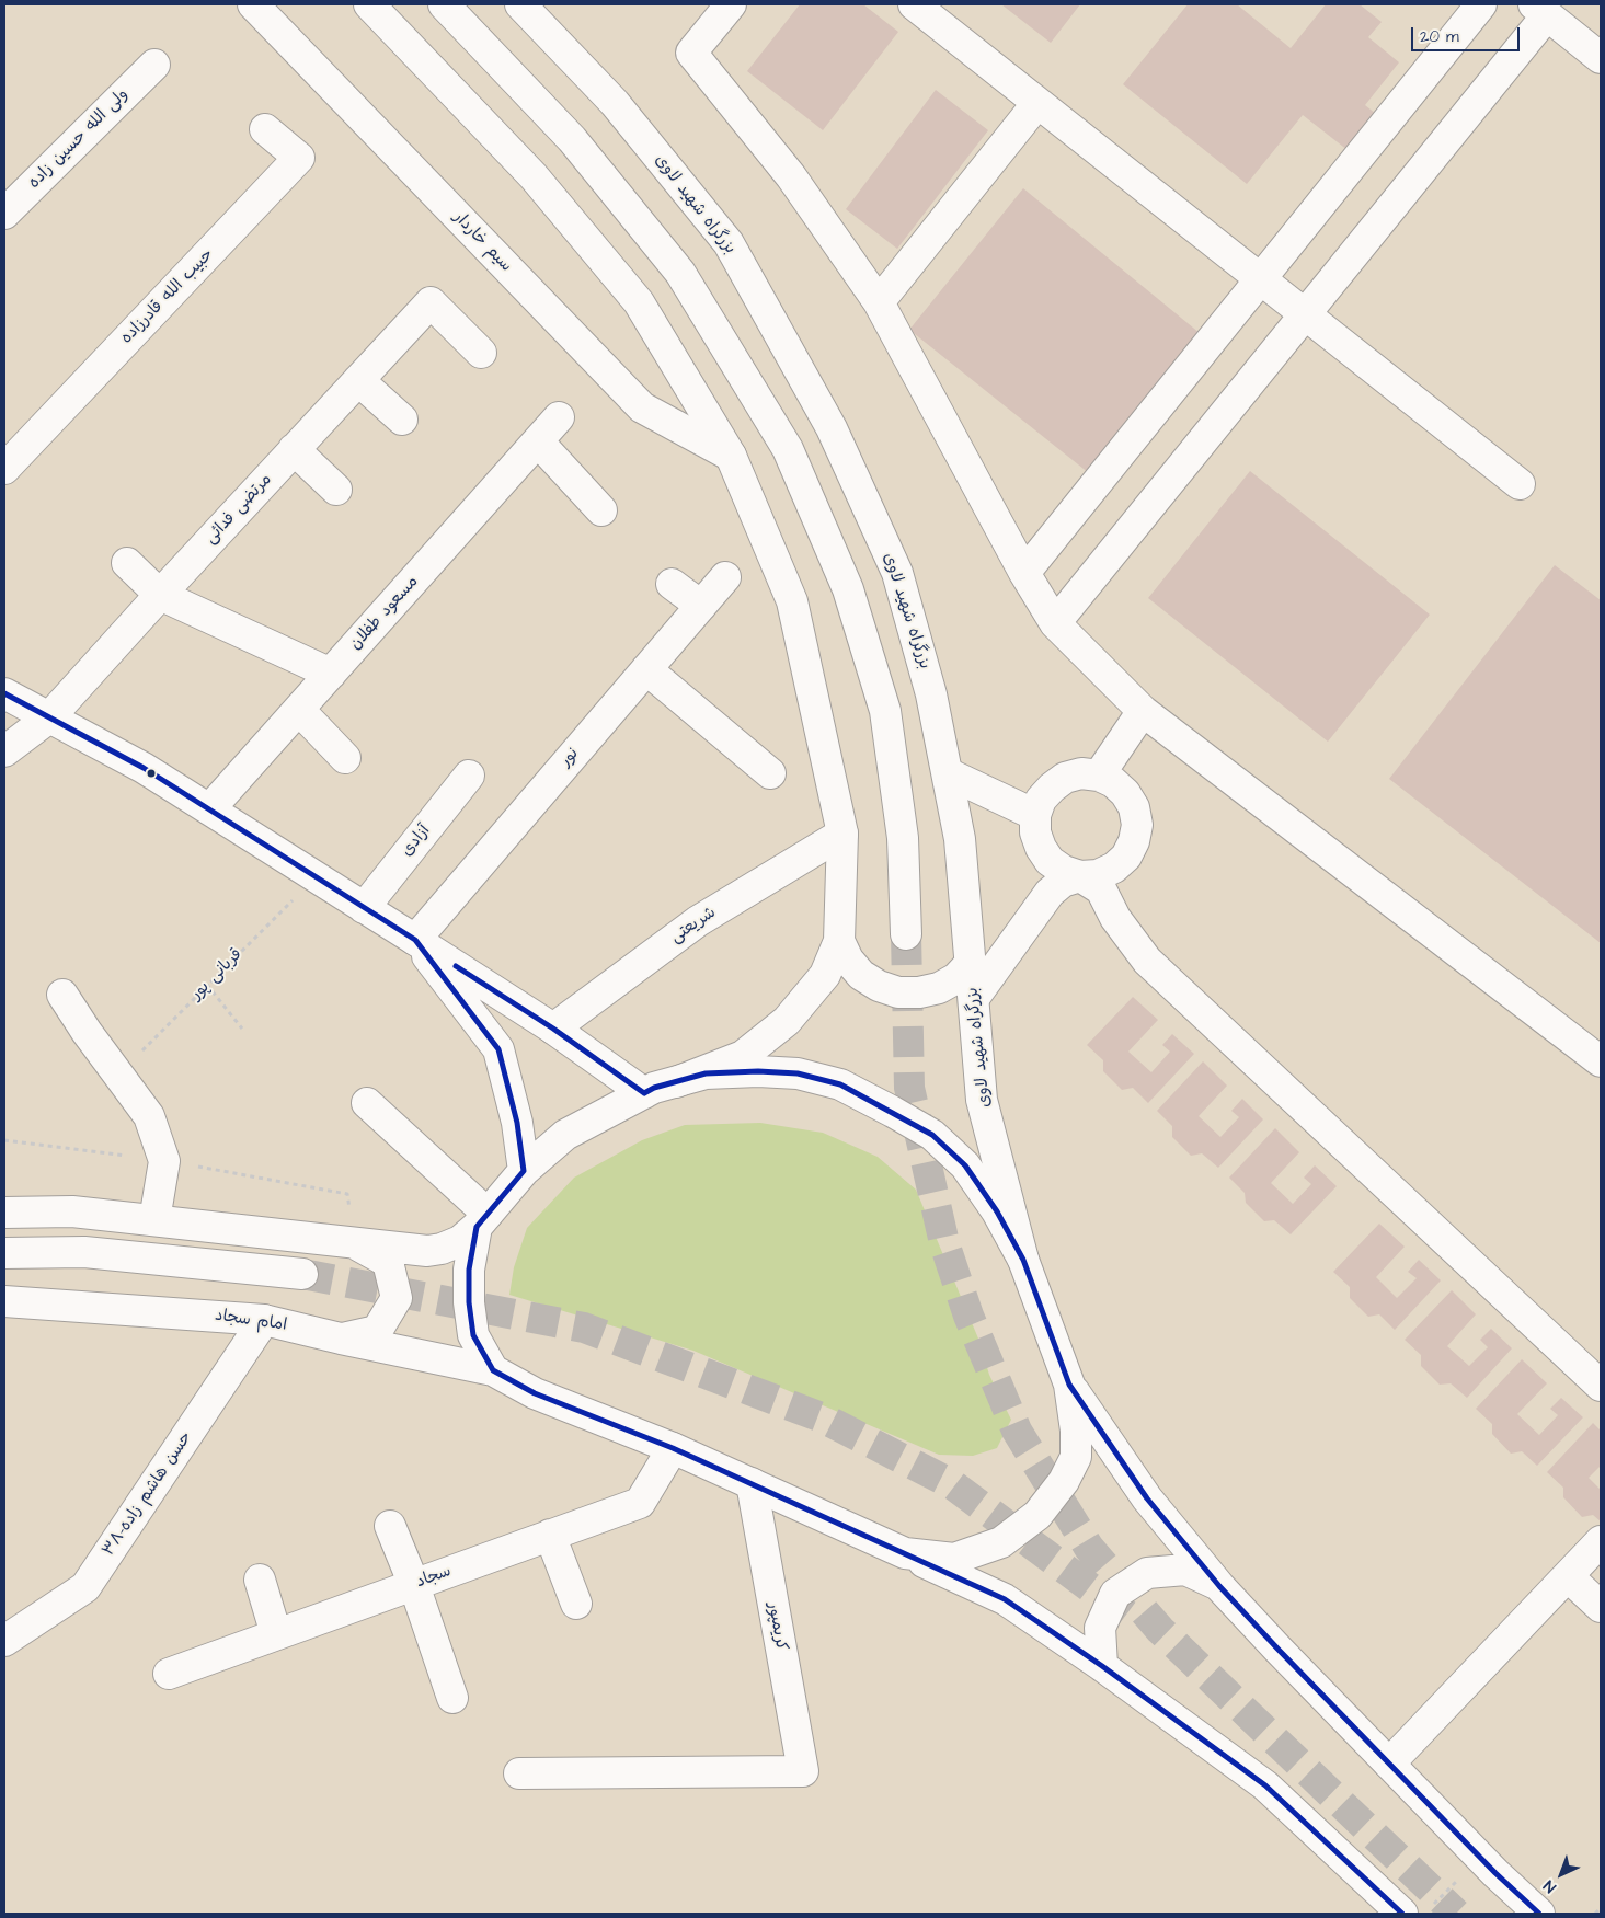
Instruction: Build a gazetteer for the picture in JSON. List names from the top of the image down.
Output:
{
  "streets": {
    "main road": [
      "ولی الله حسین زاده",
      "بزرگراه شهید لاوی",
      "سیم خاردار",
      "حبیب الله قادرزاده",
      "مرتضی فدائی",
      "مسعود طفلان",
      "نور",
      "آزادی",
      "شریعتی",
      "امام سجاد",
      "۳۸-حسن هاشم زاده",
      "سجاد",
      "کریمپور"
    ],
    "path": ["قربانی پور"]
  },
  "crossings": [
    ["امام سجاد", "۳۸-حسن هاشم زاده"],
    ["امام سجاد", "سجاد"],
    ["امام سجاد", "کریمپور"]
  ],
  "scale_bar": "20 m",
  "north": "bottom left"
}
